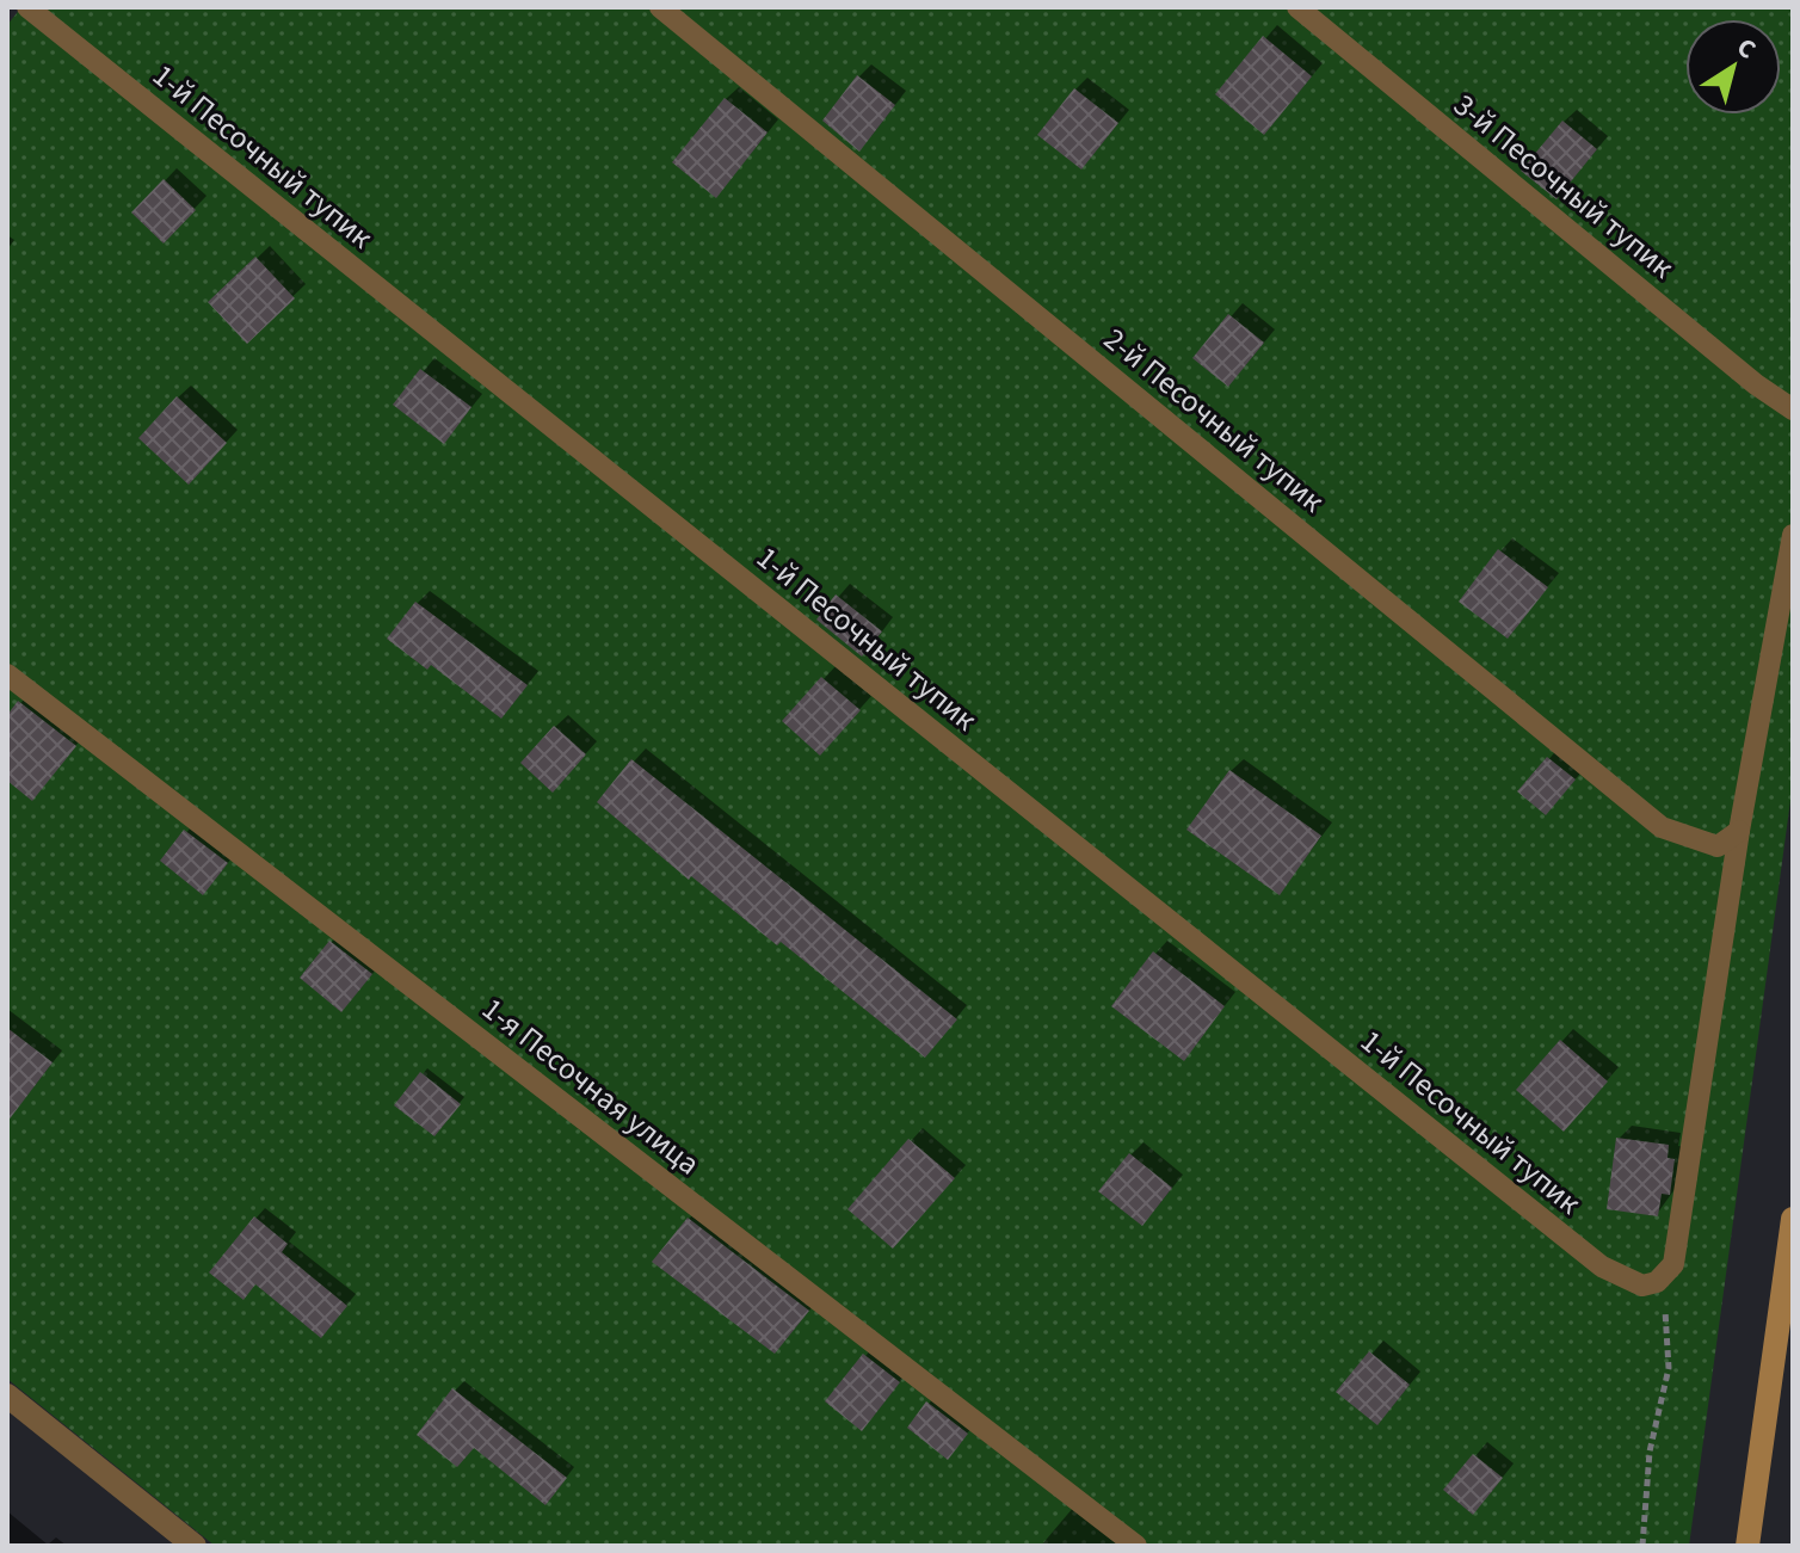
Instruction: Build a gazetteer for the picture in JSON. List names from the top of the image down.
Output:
{
  "streets": {
    "lane": [
      "1-й Песочный тупик",
      "3-й Песочный тупик",
      "2-й Песочный тупик",
      "1-я Песочная улица"
    ]
  },
  "north": "top right"
}
